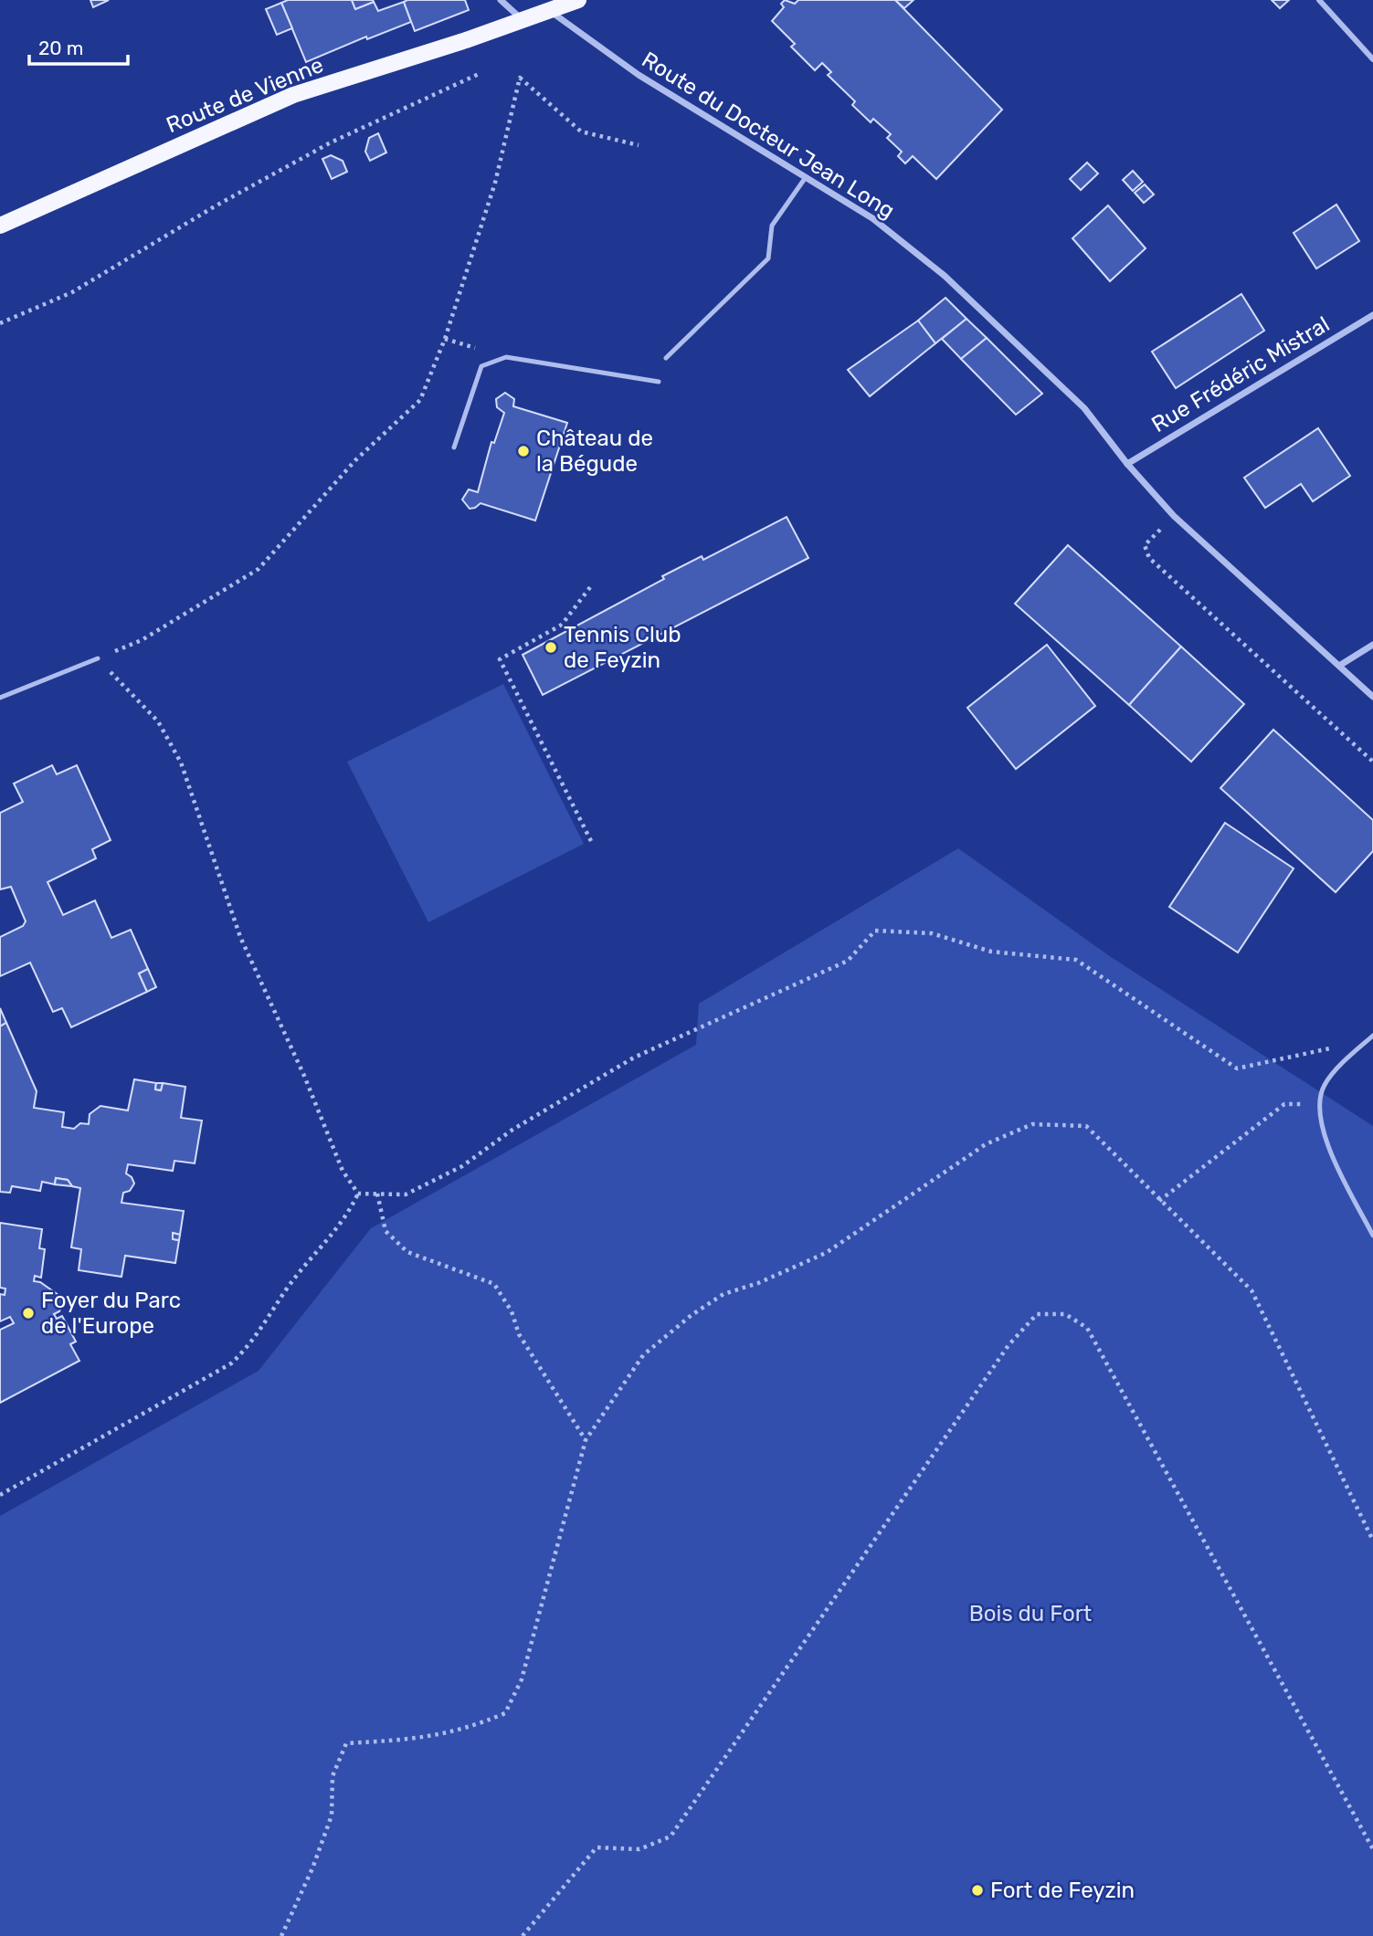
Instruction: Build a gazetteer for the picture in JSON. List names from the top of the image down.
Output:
{
  "streets": {
    "main road": ["Route de Vienne"],
    "street": ["Route du Docteur Jean Long", "Rue Frédéric Mistral"]
  },
  "crossings": [
    ["Route de Vienne", "Route du Docteur Jean Long"],
    ["Route du Docteur Jean Long", "Rue Frédéric Mistral"]
  ],
  "parks": ["Bois du Fort"],
  "places": [
    "Château de la Bégude",
    "Tennis Club de Feyzin",
    "Foyer du Parc de l'Europe",
    "Fort de Feyzin"
  ],
  "scale_bar": "20 m"
}
